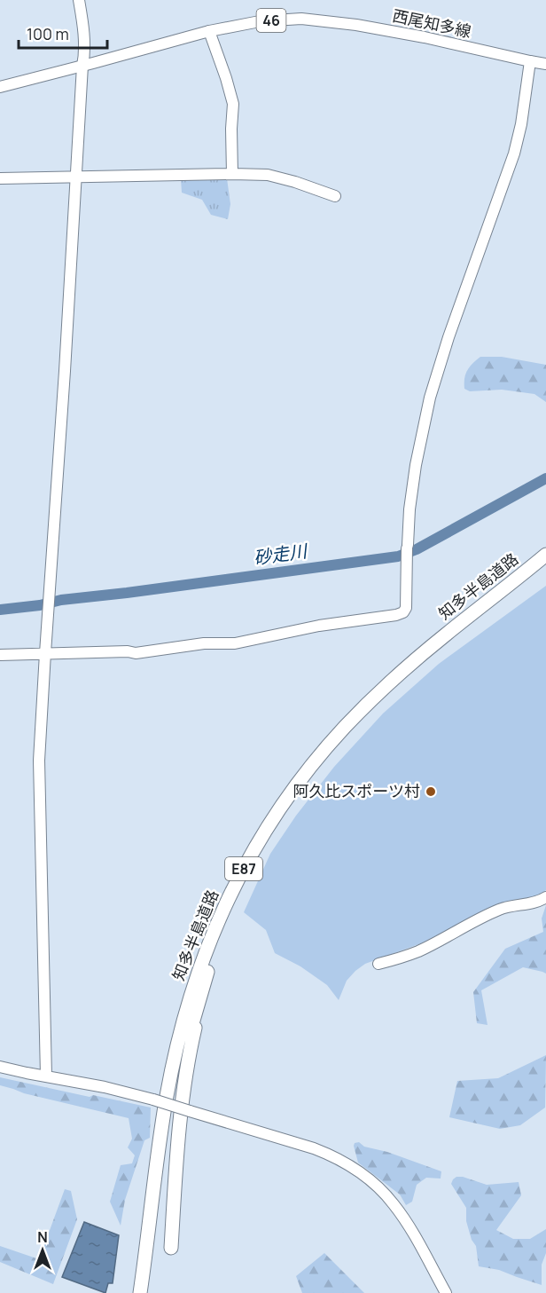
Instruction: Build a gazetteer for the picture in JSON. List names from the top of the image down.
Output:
{
  "streets": {
    "highway": ["知多半島道路", "E87"],
    "street": ["46", "西尾知多線"]
  },
  "water": ["砂走川"],
  "places": ["阿久比スポーツ村"],
  "scale_bar": "100 m",
  "north": "top"
}
